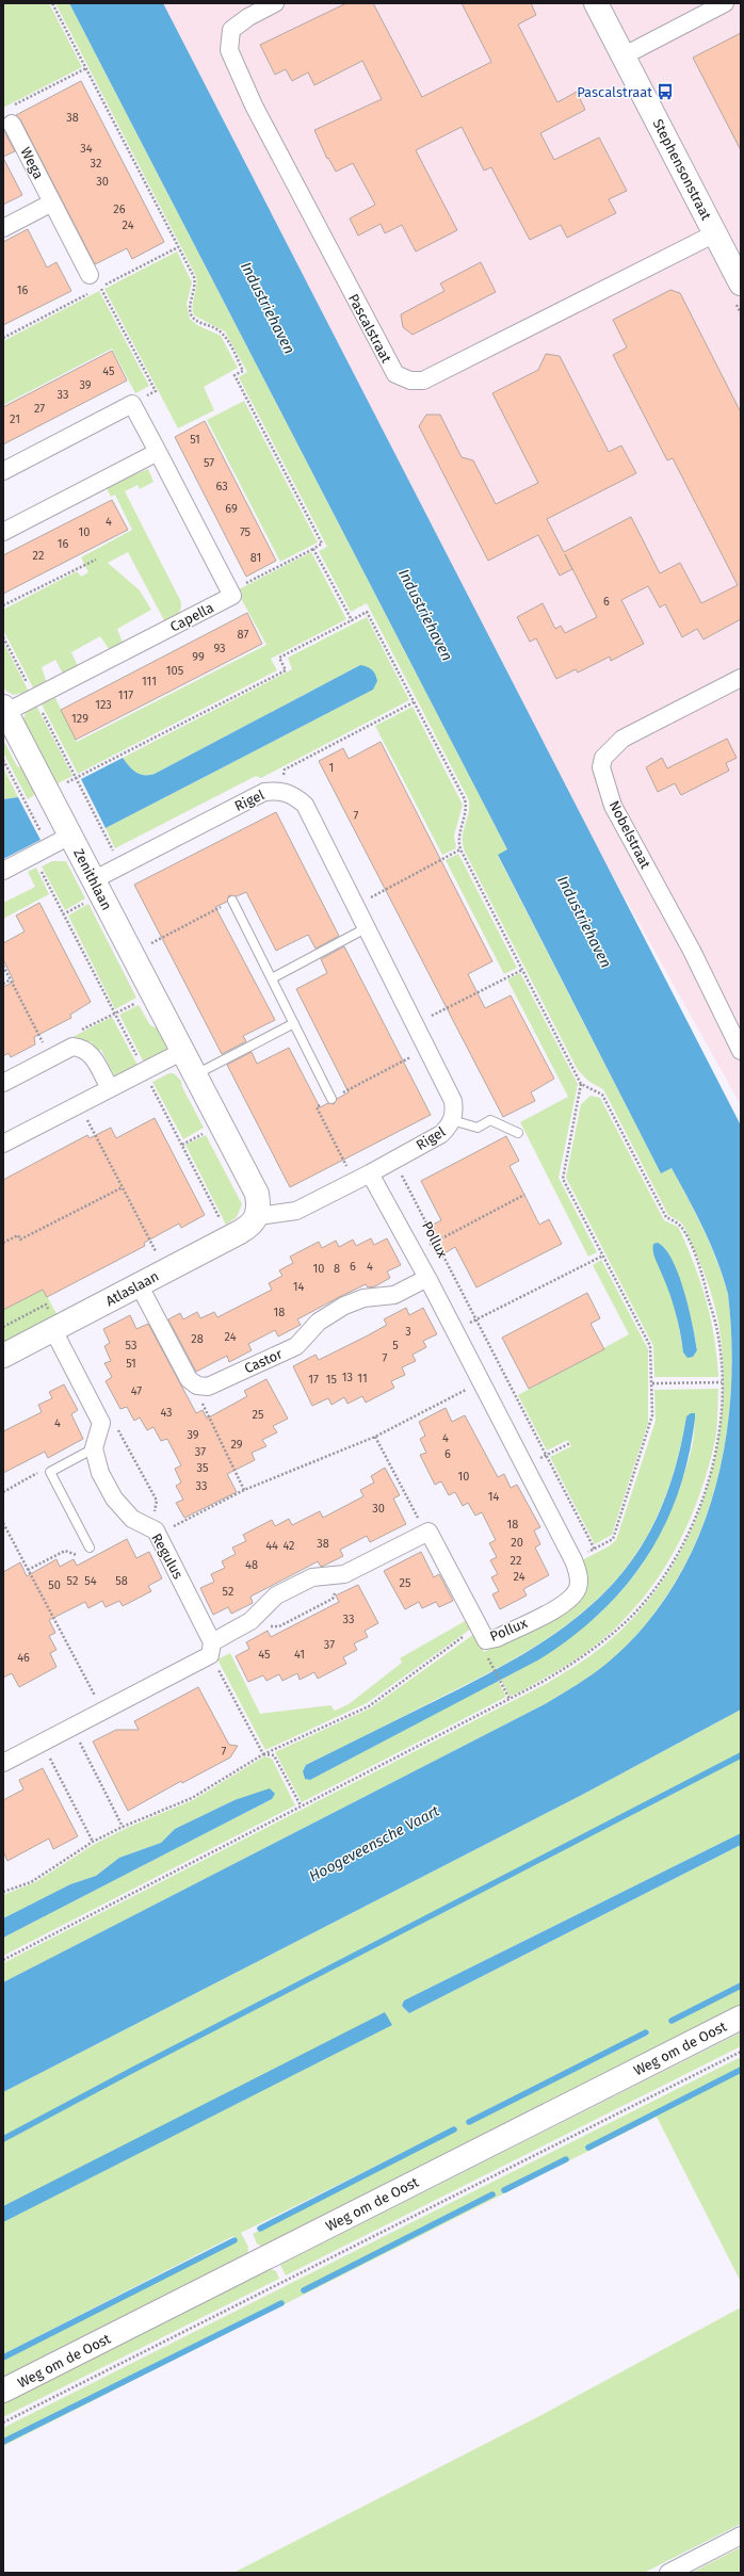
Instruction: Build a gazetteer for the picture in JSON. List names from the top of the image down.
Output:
{
  "streets": {
    "street": [
      "Wega",
      "Stephensonstraat",
      "Pascalstraat",
      "Capella",
      "Rigel",
      "Nobelstraat",
      "Zenithlaan",
      "Pollux",
      "Atlaslaan",
      "Castor",
      "Regulus",
      "Weg om de Oost"
    ]
  },
  "crossings": [
    ["Stephensonstraat", "Pascalstraat"],
    ["Capella", "Zenithlaan"],
    ["Rigel", "Zenithlaan"],
    ["Rigel", "Pollux"],
    ["Rigel", "Atlaslaan"],
    ["Zenithlaan", "Atlaslaan"],
    ["Pollux", "Castor"]
  ],
  "water": ["Industriehaven", "Hoogeveensche Vaart"],
  "places": {
    "bus stop": ["Pascalstraat"]
  },
  "house_numbers": [
    "38",
    "34",
    "32",
    "30",
    "26",
    "24",
    "16",
    "45",
    "39",
    "33",
    "27",
    "21",
    "51",
    "57",
    "63",
    "69",
    "4",
    "10",
    "75",
    "16",
    "22",
    "81",
    "6",
    "87",
    "93",
    "99",
    "105",
    "111",
    "117",
    "123",
    "129",
    "1",
    "7",
    "6",
    "4",
    "10",
    "8",
    "14",
    "18",
    "3",
    "24",
    "28",
    "53",
    "5",
    "7",
    "51",
    "13",
    "11",
    "17",
    "15",
    "47",
    "43",
    "25",
    "4",
    "39",
    "4",
    "29",
    "37",
    "6",
    "35",
    "10",
    "33",
    "14",
    "30",
    "18",
    "20",
    "38",
    "44",
    "42",
    "22",
    "48",
    "24",
    "52",
    "54",
    "58",
    "25",
    "50",
    "52",
    "33",
    "37",
    "45",
    "41",
    "46",
    "7"
  ]
}
